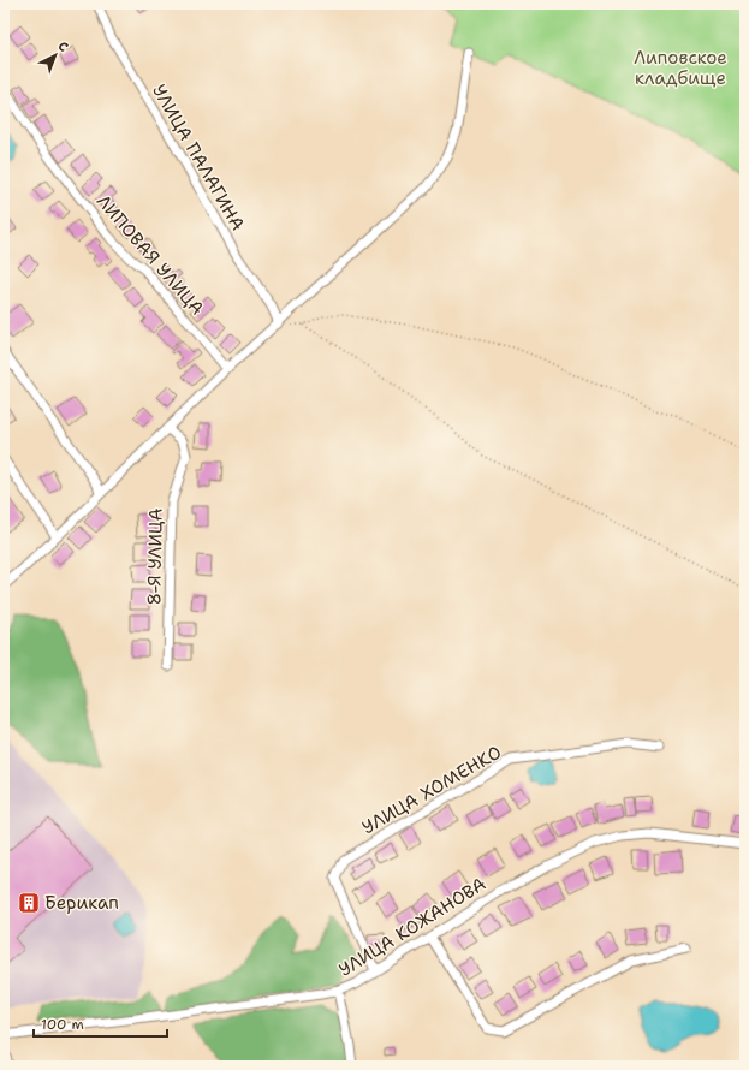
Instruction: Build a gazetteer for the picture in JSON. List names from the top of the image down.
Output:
{
  "streets": {
    "street": [
      "УЛИЦА ПАЛАГИНА",
      "ЛИПОВАЯ УЛИЦА",
      "8-Я УЛИЦА",
      "УЛИЦА ХОМЕНКО",
      "УЛИЦА КОЖАНОВА"
    ]
  },
  "crossings": [
    ["УЛИЦА ХОМЕНКО", "УЛИЦА КОЖАНОВА"]
  ],
  "parks": ["Липовское кладбище"],
  "places": {
    "building": ["Берикап"]
  },
  "scale_bar": "100 m",
  "north": "top right"
}
